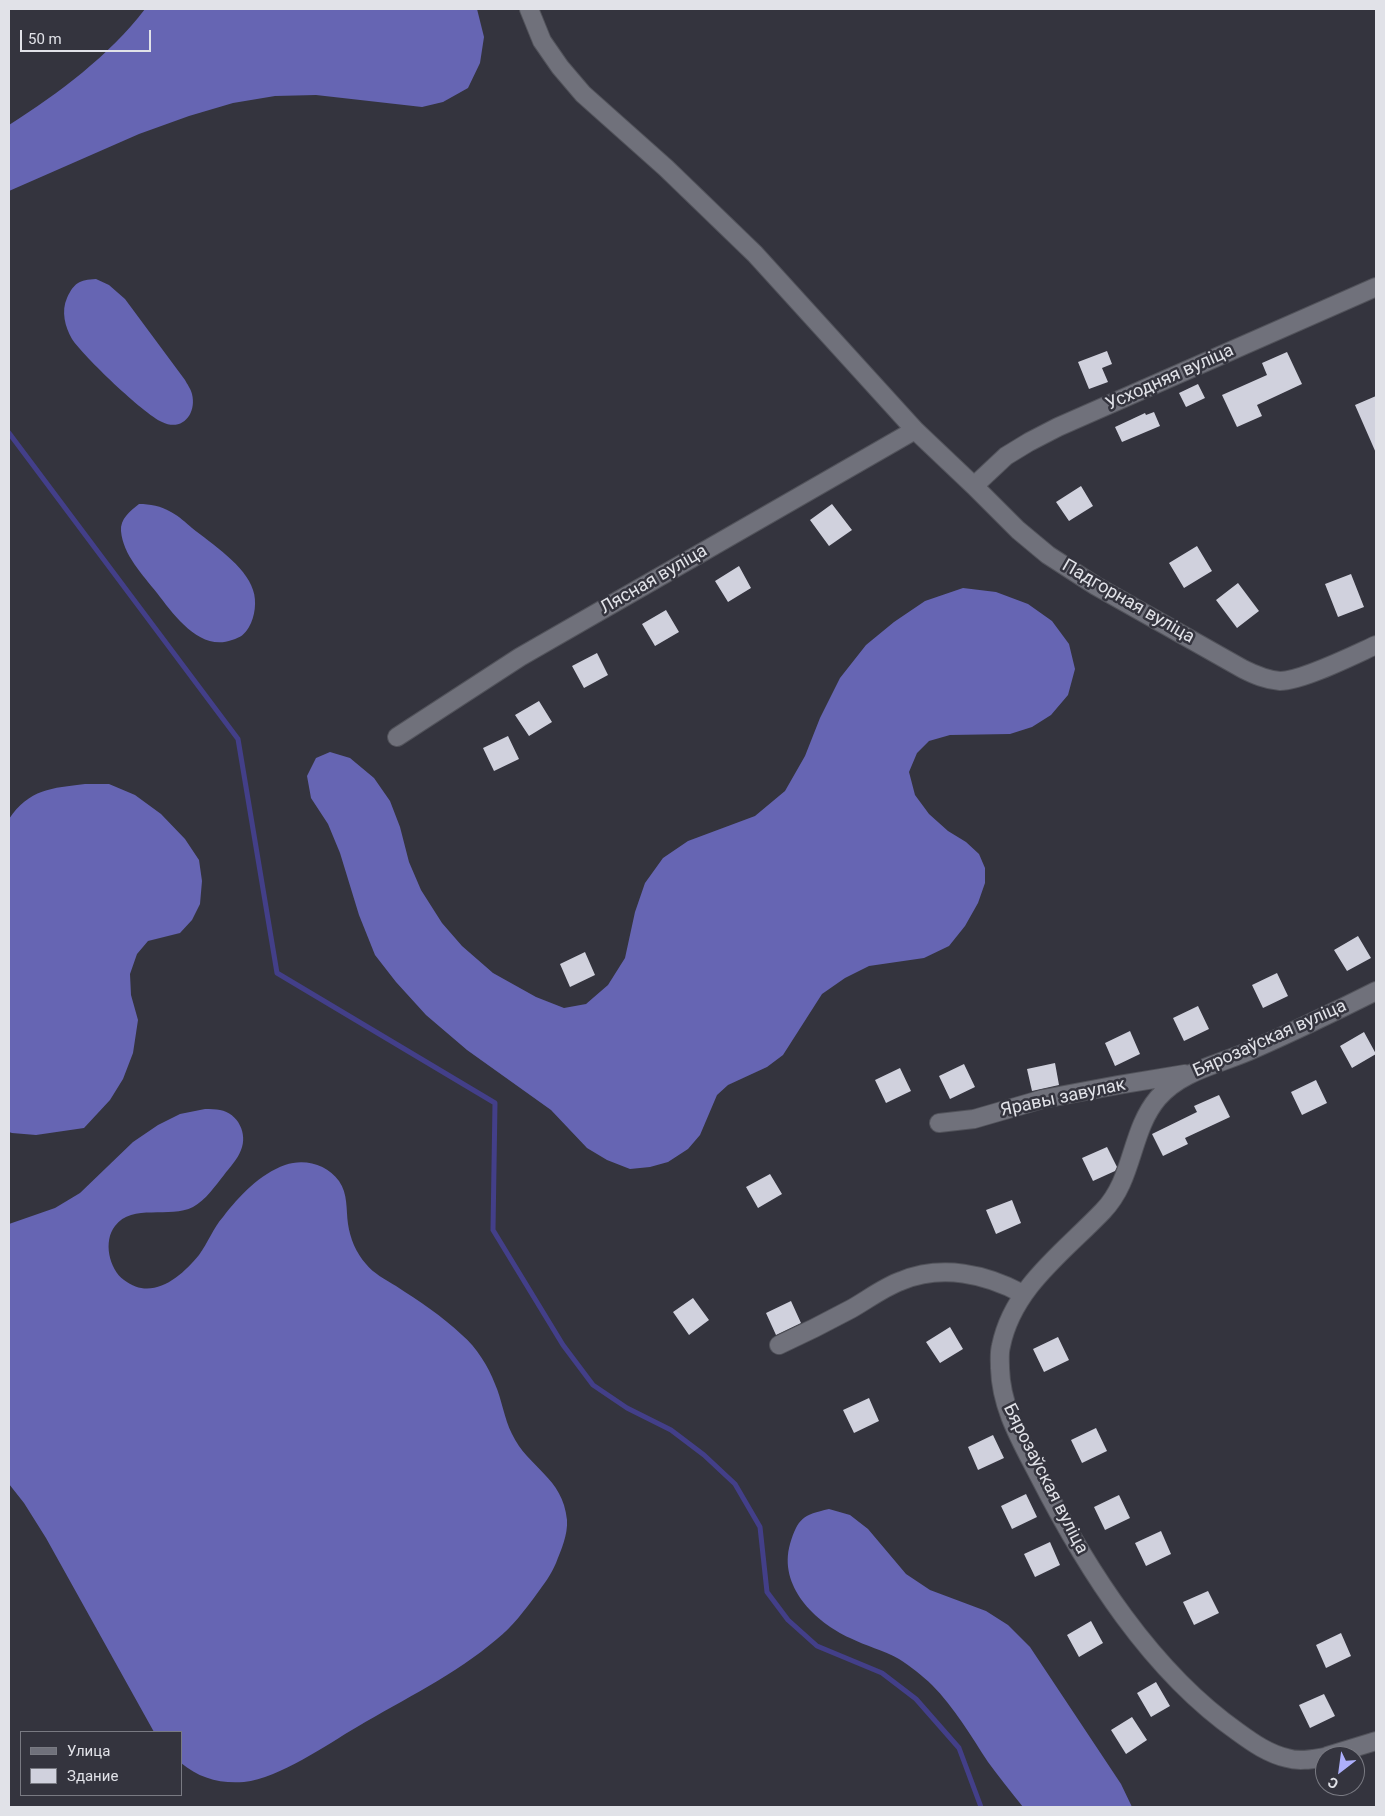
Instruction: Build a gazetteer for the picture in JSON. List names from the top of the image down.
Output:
{
  "streets": {
    "street": [
      "Усходняя вуліца",
      "Лясная вуліца",
      "Падгорная вуліца",
      "Бярозаўская вуліца",
      "Яравы завулак"
    ]
  },
  "crossings": [
    ["Усходняя вуліца", "Падгорная вуліца"],
    ["Лясная вуліца", "Падгорная вуліца"],
    ["Бярозаўская вуліца", "Яравы завулак"]
  ],
  "legend": ["Улица", "Здание"],
  "scale_bar": "50 m",
  "north": "bottom left"
}
